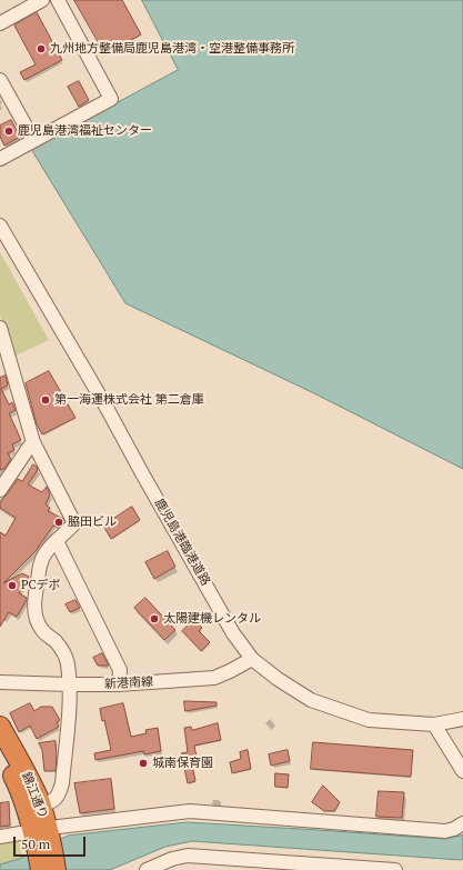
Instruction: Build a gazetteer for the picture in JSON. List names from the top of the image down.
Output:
{
  "streets": {
    "highway": ["錦江通り"],
    "street": ["鹿児島港臨港道路", "新港南線"]
  },
  "crossings": [
    ["鹿児島港臨港道路", "新港南線"]
  ],
  "places": [
    "九州地方整備局鹿児島港湾・空港整備事務所",
    "鹿児島港湾福祉センター",
    "第一海運株式会社 第二倉庫",
    "脇田ビル",
    "PCデポ",
    "太陽建機レンタル",
    "城南保育園"
  ],
  "scale_bar": "50 m"
}
